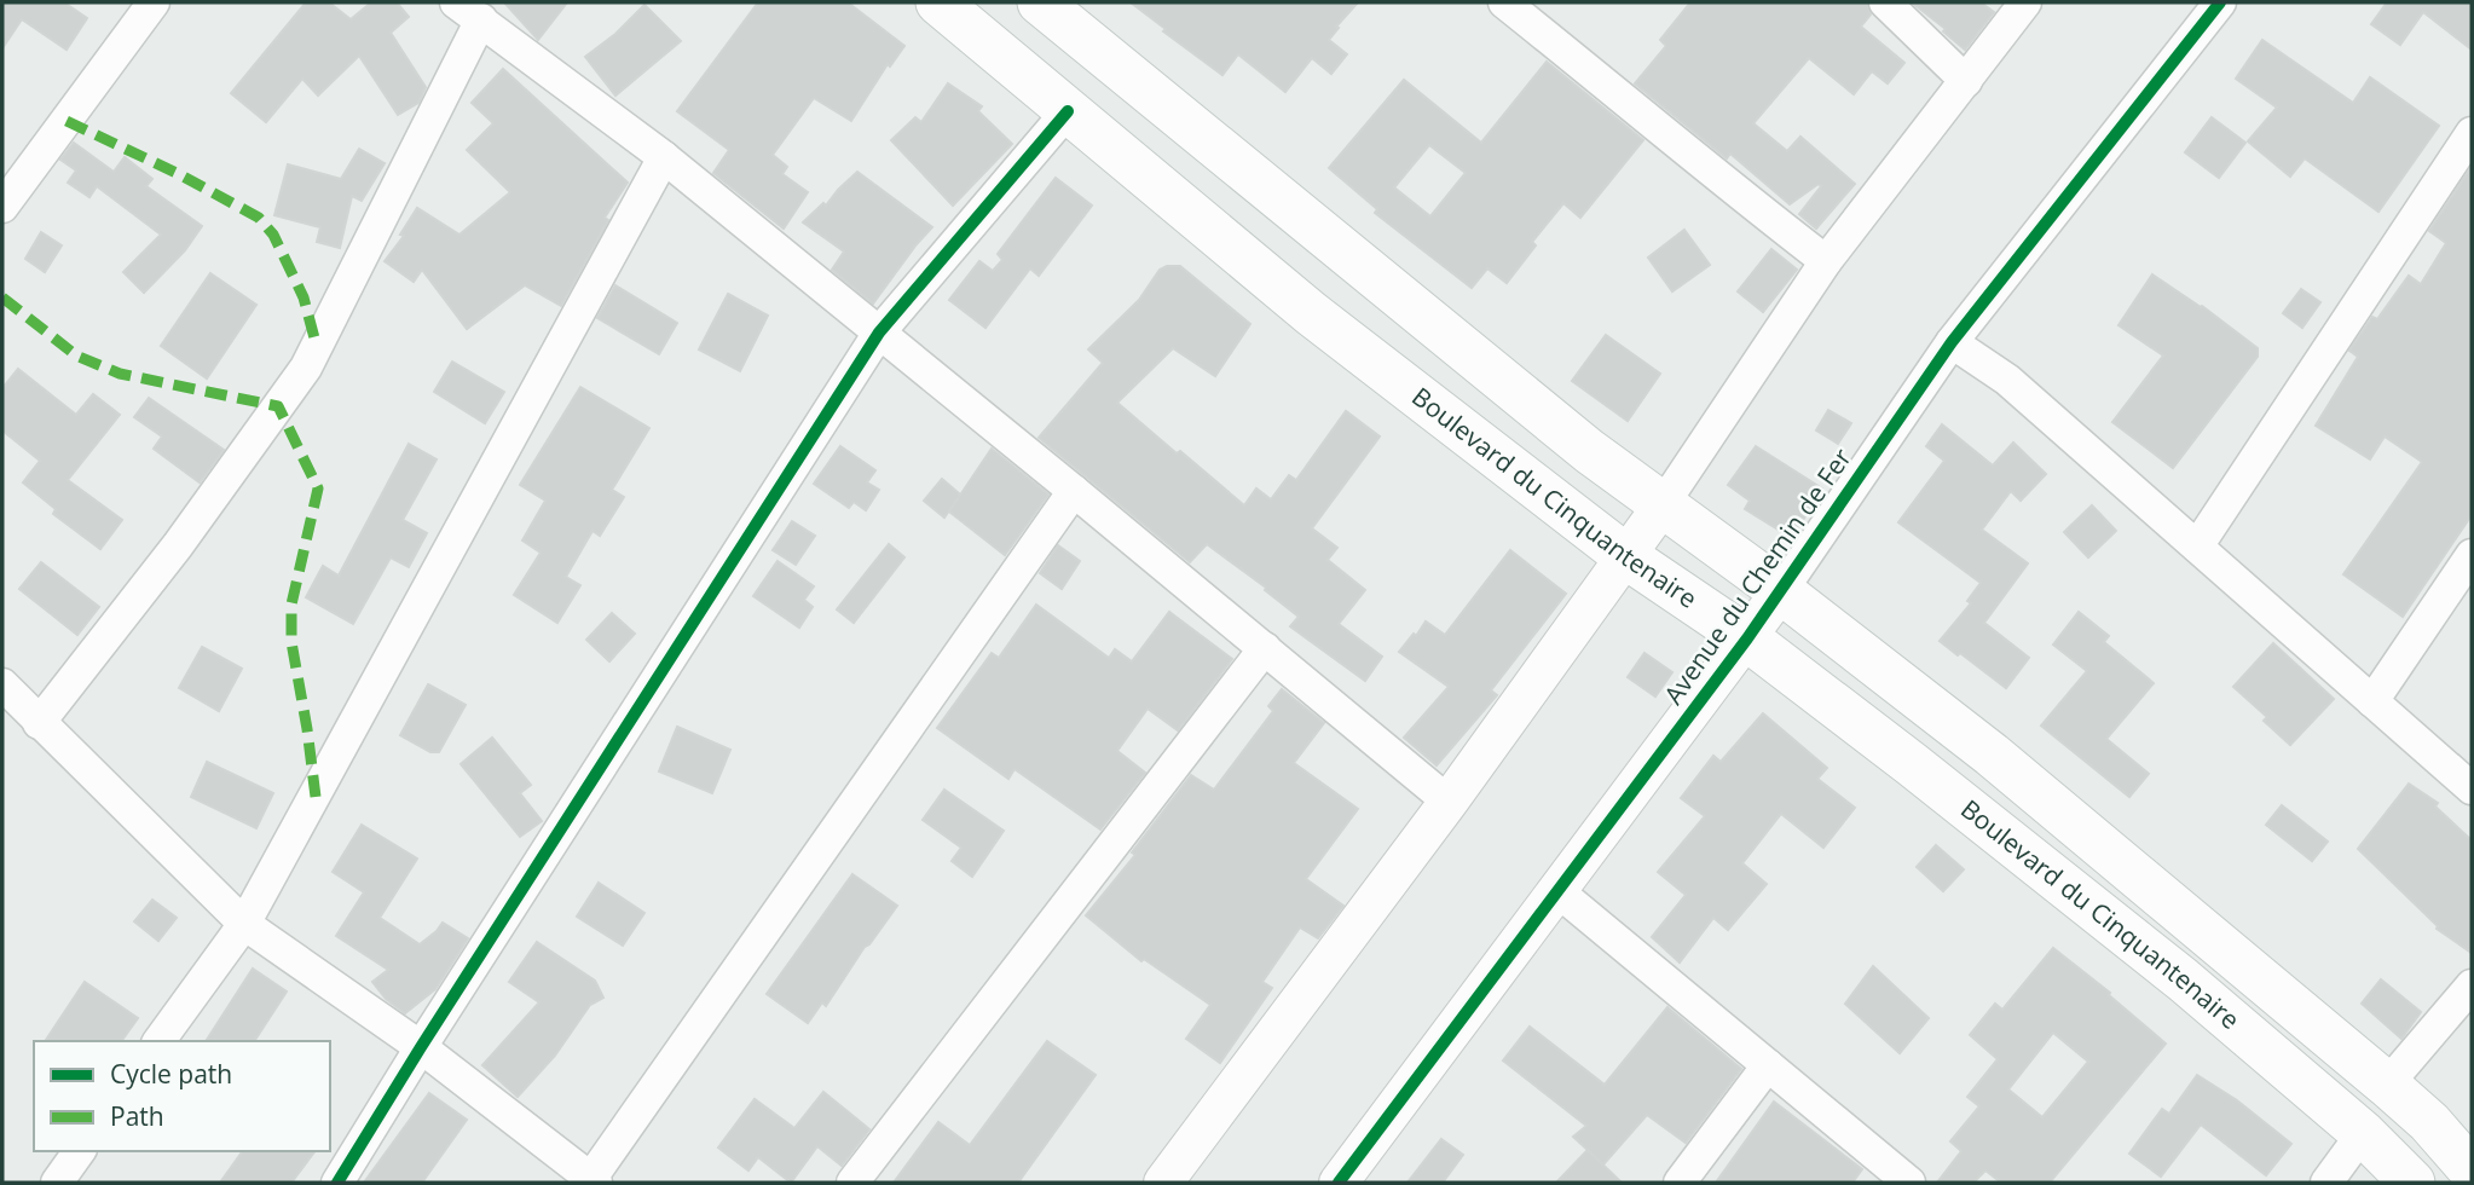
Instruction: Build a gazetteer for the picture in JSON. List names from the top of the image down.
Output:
{
  "streets": {
    "main road": ["Boulevard du Cinquantenaire"],
    "street": ["Avenue du Chemin de Fer"]
  },
  "crossings": [
    ["Boulevard du Cinquantenaire", "Avenue du Chemin de Fer"]
  ],
  "legend": ["Cycle path", "Path"]
}
